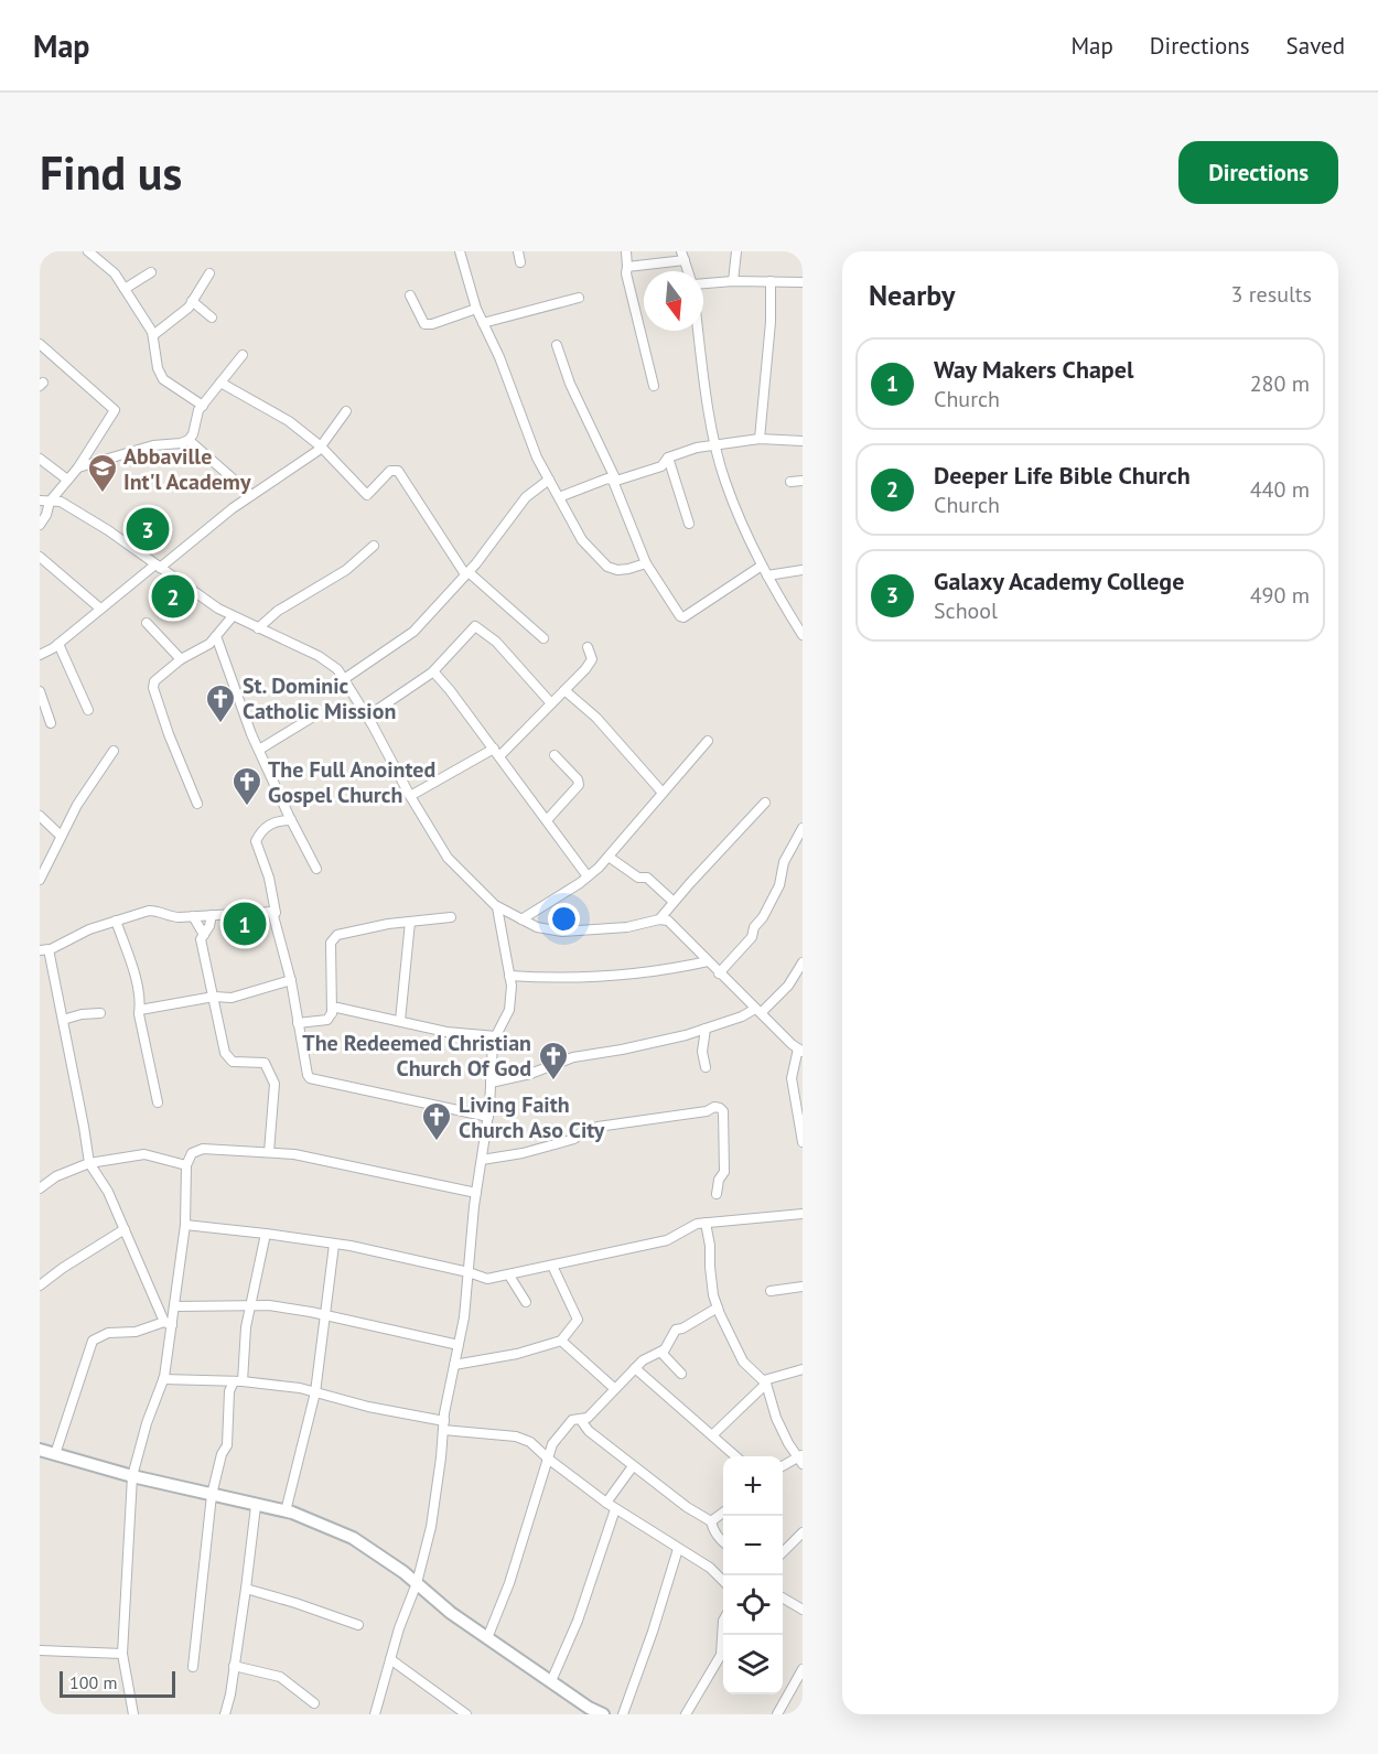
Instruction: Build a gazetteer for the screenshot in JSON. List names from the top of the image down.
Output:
{
  "places": {
    "school or university": ["Abbaville Int'l Academy"],
    "church": [
      "St. Dominic Catholic Mission",
      "The Full Anointed Gospel Church",
      "The Redeemed Christian Church Of God",
      "Living Faith Church Aso City"
    ]
  },
  "scale_bar": "100 m",
  "north": "bottom",
  "page": {
    "header": "Map",
    "nav": ["Map", "Directions", "Saved"],
    "buttons": "Directions",
    "title": "Find us",
    "heading": ["Nearby", "3 results"],
    "list": [
      {
        "mark": "1",
        "name": "Way Makers Chapel",
        "note": "Church",
        "value": "280 m"
      },
      {
        "mark": "2",
        "name": "Deeper Life Bible Church",
        "note": "Church",
        "value": "440 m"
      },
      {
        "mark": "3",
        "name": "Galaxy Academy College",
        "note": "School",
        "value": "490 m"
      }
    ],
    "pins": ["3", "2", "1"],
    "map_buttons": ["+", "−"],
    "scale": "100 m"
  }
}
